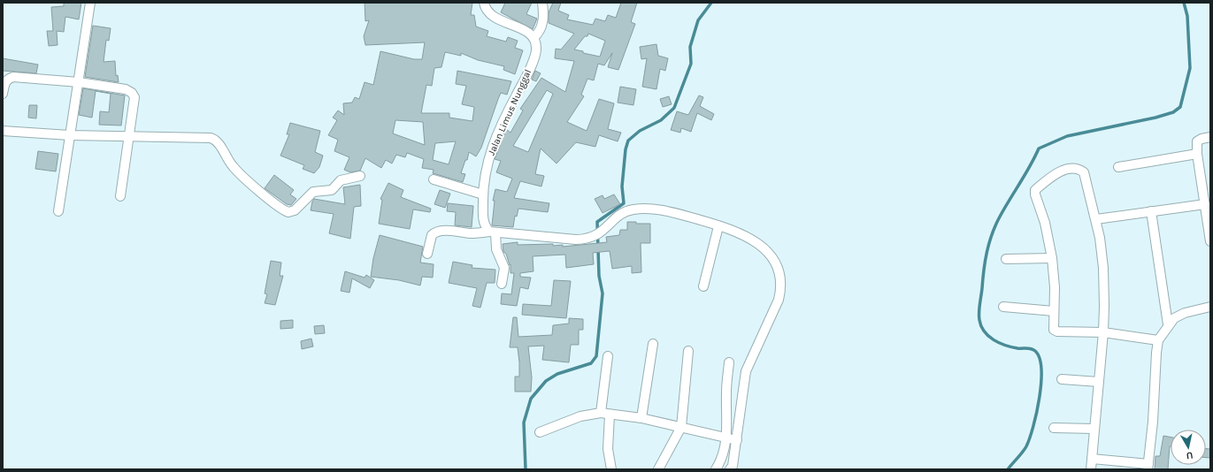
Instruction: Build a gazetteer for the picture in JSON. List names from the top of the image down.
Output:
{
  "streets": {
    "street": ["Jalan Limus Nunggal"]
  },
  "north": "bottom"
}
